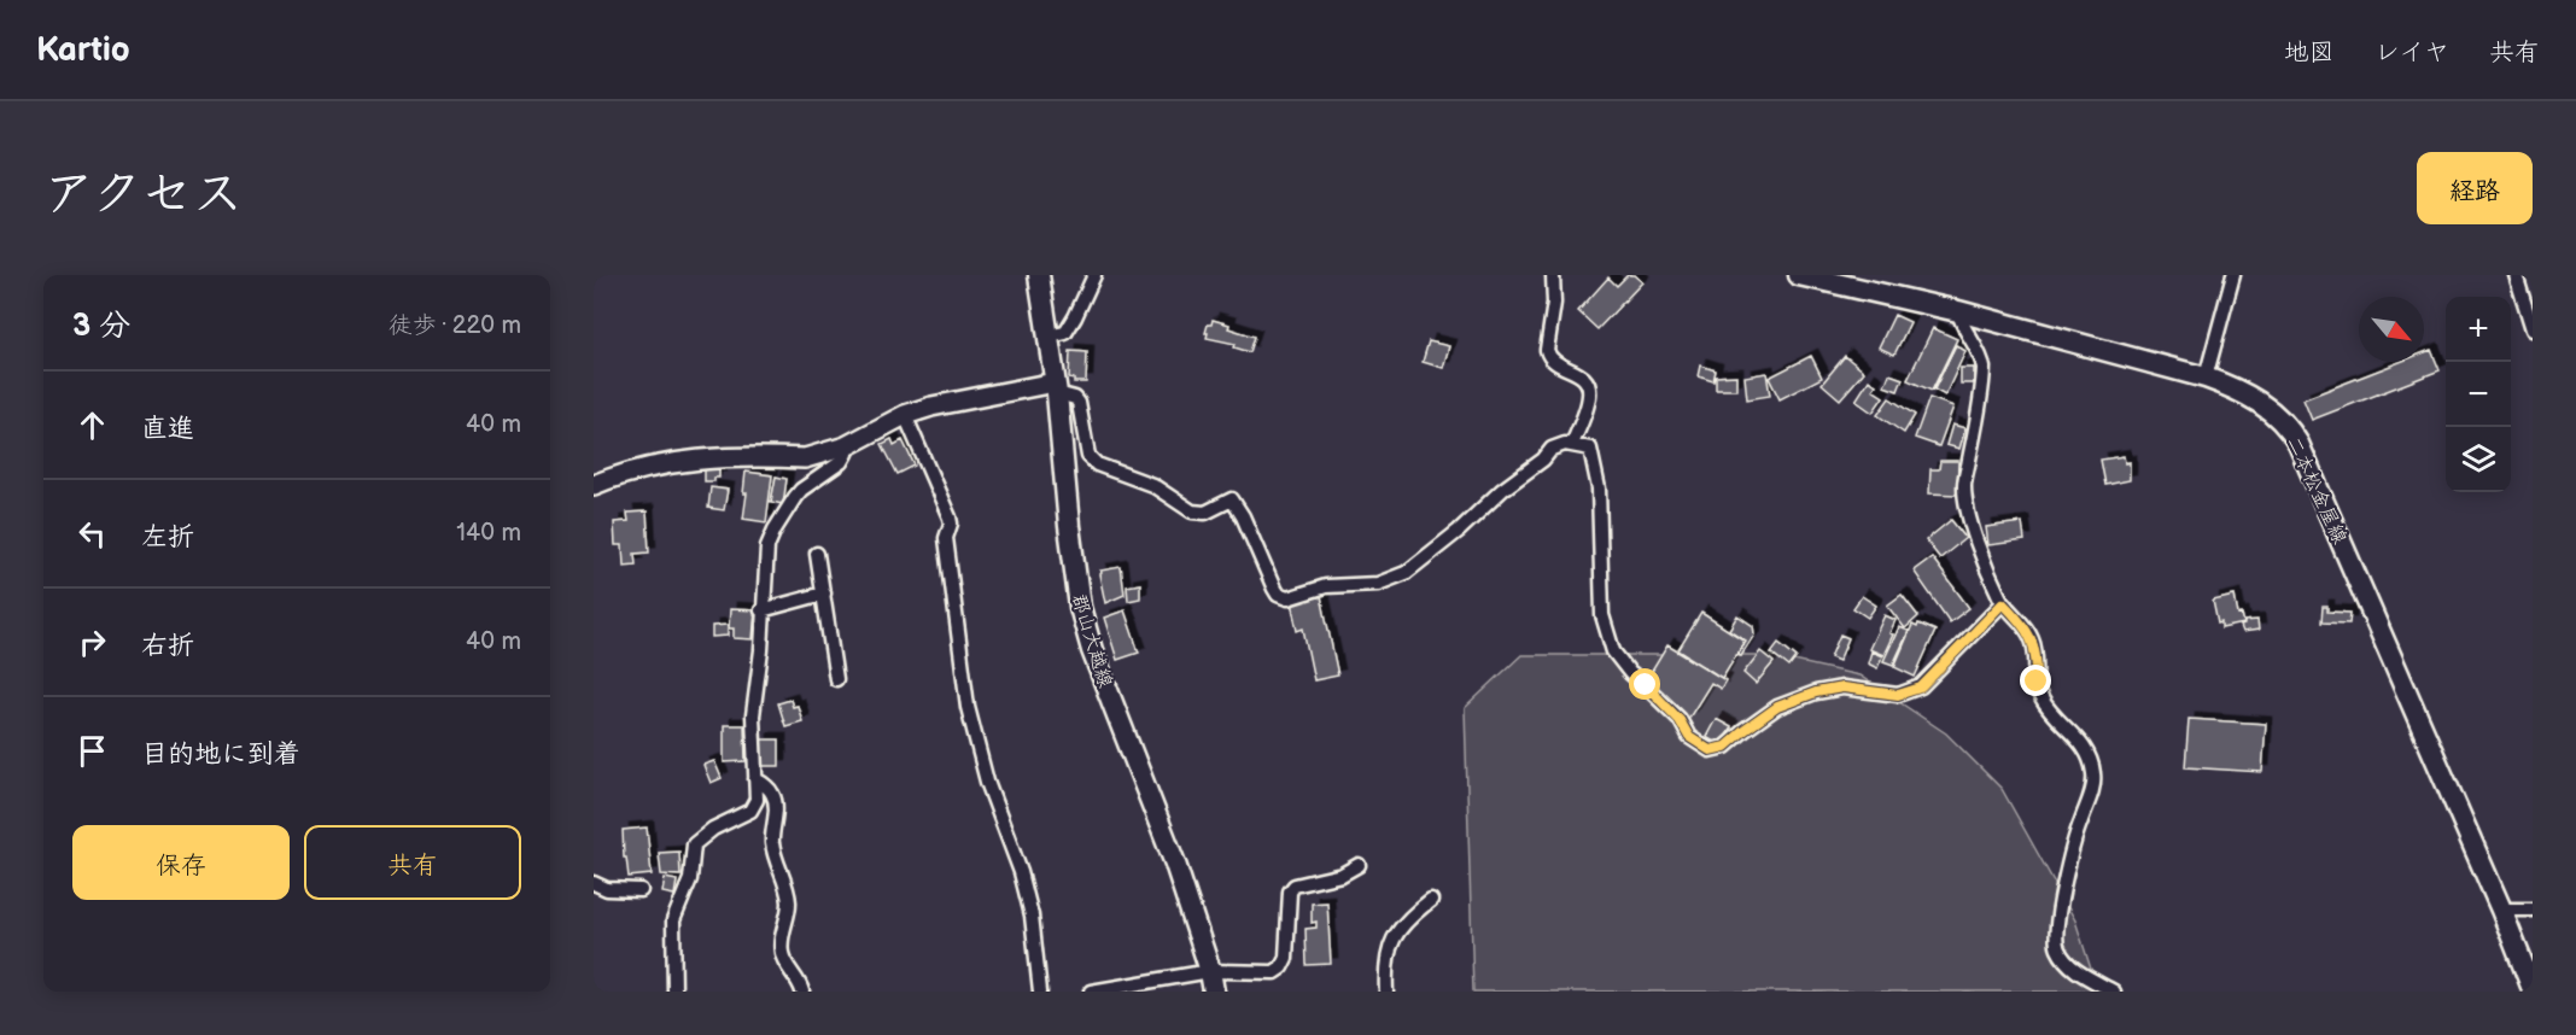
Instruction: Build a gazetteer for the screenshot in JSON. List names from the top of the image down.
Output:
{
  "streets": {
    "main road": ["二本松金屋線", "郡山大越線"]
  },
  "north": "bottom right",
  "page": {
    "header": "Kartio",
    "nav": ["地図", "レイヤ", "共有"],
    "title": "アクセス",
    "buttons": [
      "経路",
      ["保存", "共有"]
    ],
    "heading": ["3 分", "徒歩 · 220 m"],
    "map_buttons": ["+", "−"],
    "list": [
      ["直進", "40 m"],
      ["左折", "140 m"],
      ["右折", "40 m"],
      "目的地に到着"
    ]
  }
}
